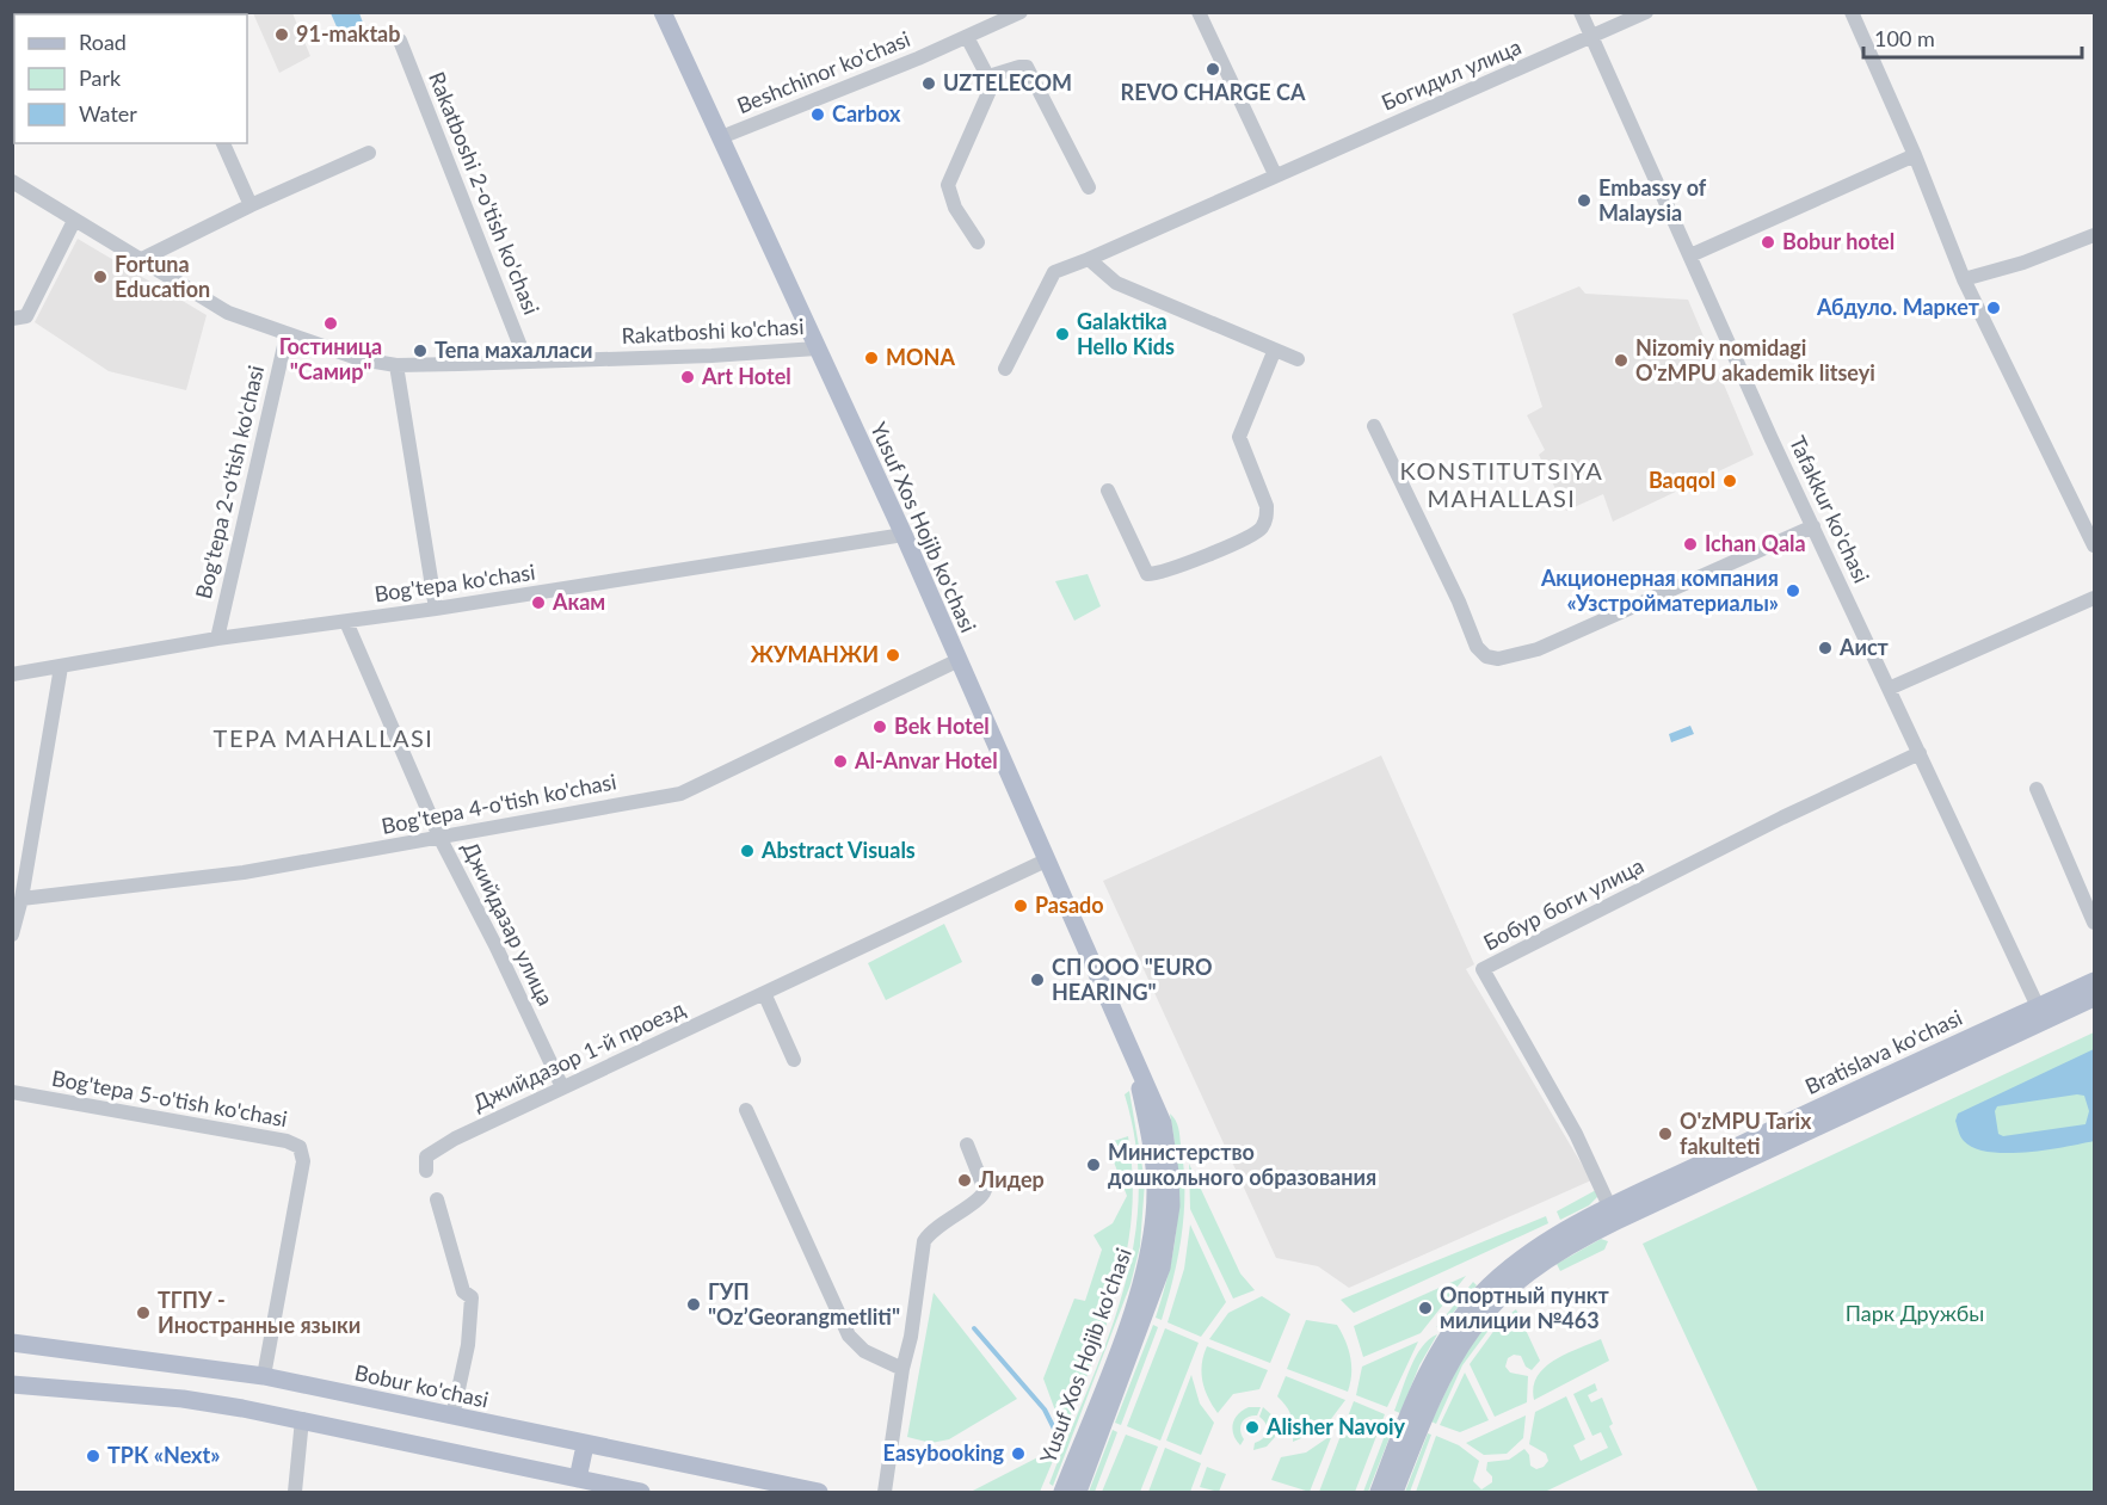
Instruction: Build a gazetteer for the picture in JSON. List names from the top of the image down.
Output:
{
  "streets": {
    "main road": ["Yusuf Xos Hojib ko'chasi", "Bratislava ko'chasi", "Bobur ko'chasi"],
    "street": [
      "Beshchinor ko'chasi",
      "Богидил улица",
      "Rakatboshi 2-o'tish ko'chasi",
      "Rakatboshi ko'chasi",
      "Bog'tepa 2-o'tish ko'chasi",
      "Tafakkur ko'chasi",
      "Bog'tepa ko'chasi",
      "Bog'tepa 4-o'tish ko'chasi",
      "Бобур боги улица",
      "Джийдазар улица",
      "Джийдазор 1-й проезд",
      "Bog'tepa 5-o'tish ko'chasi"
    ]
  },
  "crossings": [
    ["Beshchinor ko'chasi", "Yusuf Xos Hojib ko'chasi"],
    ["Богидил улица", "Tafakkur ko'chasi"],
    ["Rakatboshi 2-o'tish ko'chasi", "Rakatboshi ko'chasi"],
    ["Rakatboshi ko'chasi", "Bog'tepa 2-o'tish ko'chasi"],
    ["Rakatboshi ko'chasi", "Yusuf Xos Hojib ko'chasi"],
    ["Bog'tepa 2-o'tish ko'chasi", "Bog'tepa ko'chasi"],
    ["Tafakkur ko'chasi", "Бобур боги улица"],
    ["Tafakkur ko'chasi", "Bratislava ko'chasi"],
    ["Yusuf Xos Hojib ko'chasi", "Bog'tepa ko'chasi"],
    ["Yusuf Xos Hojib ko'chasi", "Bog'tepa 4-o'tish ko'chasi"],
    ["Yusuf Xos Hojib ko'chasi", "Джийдазор 1-й проезд"],
    ["Bog'tepa ko'chasi", "Джийдазар улица"],
    ["Bog'tepa 4-o'tish ko'chasi", "Джийдазар улица"],
    ["Бобур боги улица", "Bratislava ko'chasi"],
    ["Джийдазар улица", "Джийдазор 1-й проезд"],
    ["Bog'tepa 5-o'tish ko'chasi", "Bobur ko'chasi"]
  ],
  "districts": ["KONSTITUTSIYA MAHALLASI", "TEPA MAHALLASI"],
  "parks": ["Парк Дружбы"],
  "places": [
    "91-maktab",
    "REVO CHARGE CA",
    "UZTELECOM",
    "Carbox",
    "Embassy of Malaysia",
    "Bobur hotel",
    "Fortuna Education",
    "Абдуло. Маркет",
    "Гостиница \"Самир\"",
    "Galaktika Hello Kids",
    "Тепа махалласи",
    "MONA",
    "Nizomiy nomidagi O'zMPU akademik litseyi",
    "Art Hotel",
    "Baqqol",
    "Ichan Qala",
    "Акционерная компания «Узстройматериалы»",
    "Акам",
    "Аист",
    "ЖУМАНЖИ",
    "Bek Hotel",
    "Al-Anvar Hotel",
    "Abstract Visuals",
    "Pasado",
    "СП ООО \"EURO HEARING\"",
    "O'zMPU Tarix fakulteti",
    "Министерство дошкольного образования",
    "Лидер",
    "ГУП \"Oz’Georangmetliti\"",
    "Опортный пункт милиции №463",
    "ТГПУ - Иностранные языки",
    "Alisher Navoiy",
    "Easybooking",
    "ТРК «Next»"
  ],
  "legend": ["Road", "Park", "Water"],
  "scale_bar": "100 m"
}
